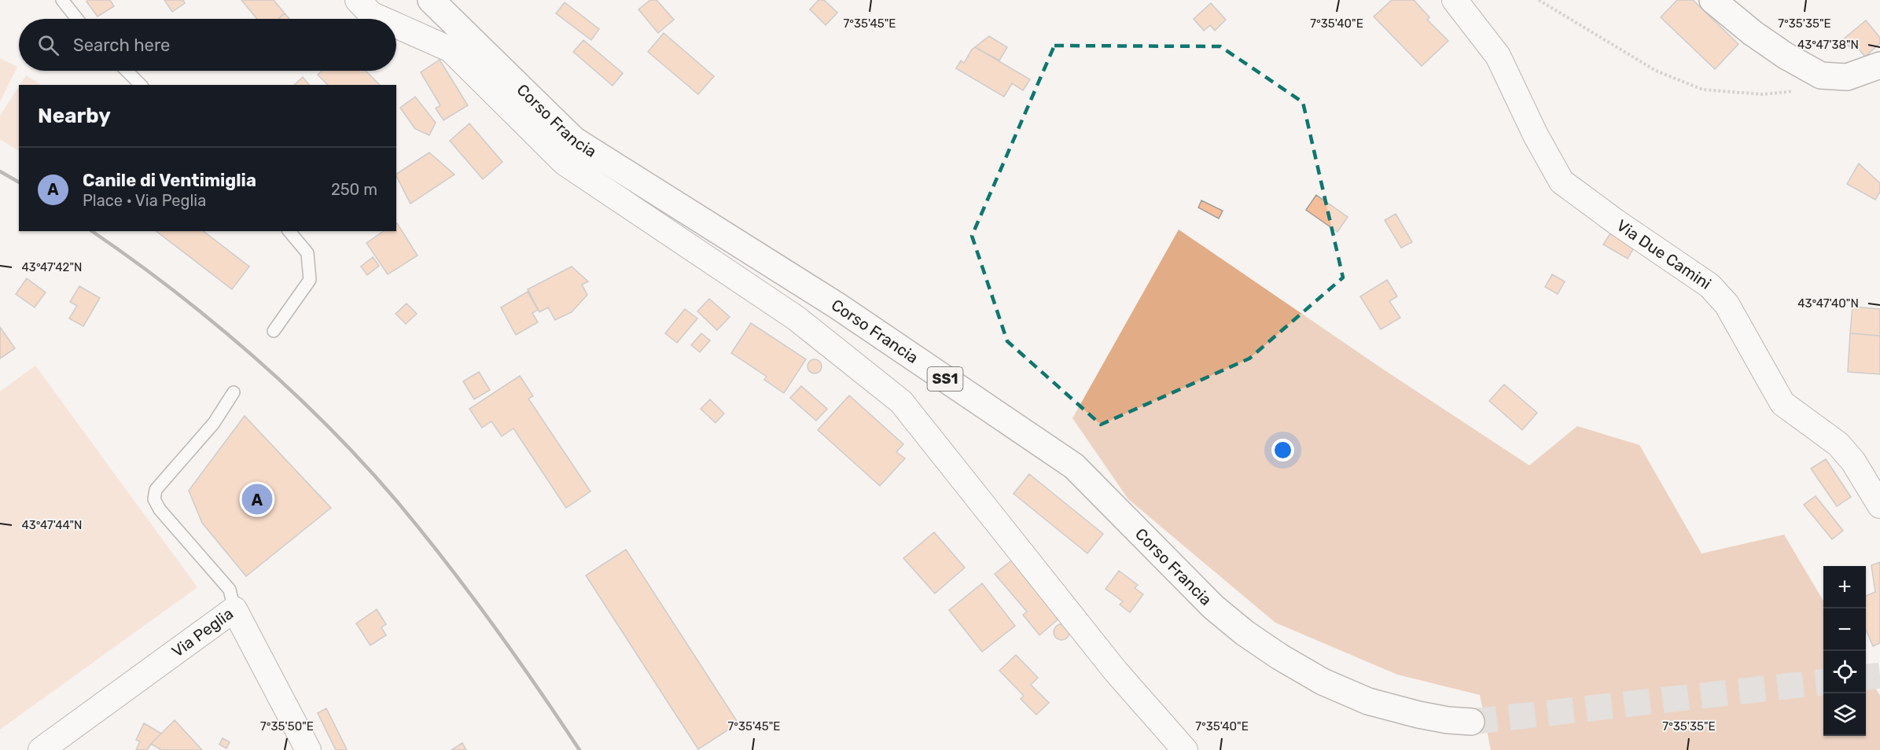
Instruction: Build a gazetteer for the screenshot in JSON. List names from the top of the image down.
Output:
{
  "streets": {
    "main road": ["Corso Francia", "SS1"],
    "street": ["Via Due Camini", "Via Peglia"]
  },
  "page": {
    "search": "Search here",
    "heading": "Nearby",
    "list": [
      {
        "mark": "A",
        "name": "Canile di Ventimiglia",
        "note": "Place · Via Peglia",
        "value": "250 m"
      }
    ],
    "pins": "A",
    "map_buttons": ["+", "−"]
  },
  "coordinates": [
    "7°35'45\"E",
    "7°35'40\"E",
    "7°35'35\"E",
    "43°47'38\"N",
    "43°47'42\"N",
    "43°47'40\"N",
    "43°47'44\"N",
    "7°35'50\"E"
  ]
}
